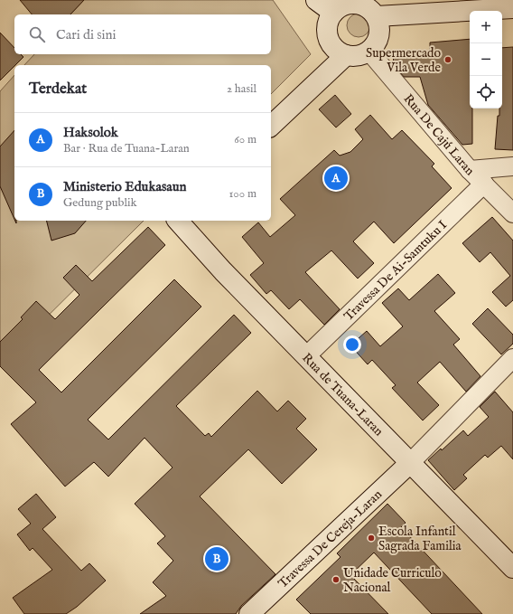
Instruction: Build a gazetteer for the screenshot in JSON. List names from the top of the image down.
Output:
{
  "streets": {
    "street": [
      "Rua De Cajú Laran",
      "Travessa De Ai-Samtuku I",
      "Rua de Tuana-Laran",
      "Travessa De Cereja-Laran"
    ]
  },
  "crossings": [
    ["Rua De Cajú Laran", "Travessa De Ai-Samtuku I"],
    ["Travessa De Ai-Samtuku I", "Rua de Tuana-Laran"],
    ["Rua de Tuana-Laran", "Travessa De Cereja-Laran"]
  ],
  "places": ["Supermercado Vila Verde", "Escola Infantil Sagrada Familia", "Unidade Curriculo Nacional"],
  "page": {
    "map_buttons": ["+", "−"],
    "search": "Cari di sini",
    "heading": ["Terdekat", "2 hasil"],
    "list": [
      {
        "mark": "A",
        "name": "Haksolok",
        "note": "Bar · Rua de Tuana-Laran",
        "value": "60 m"
      },
      {
        "mark": "B",
        "name": "Ministerio Edukasaun",
        "note": "Gedung publik",
        "value": "100 m"
      }
    ],
    "pins": ["A", "B"]
  }
}
